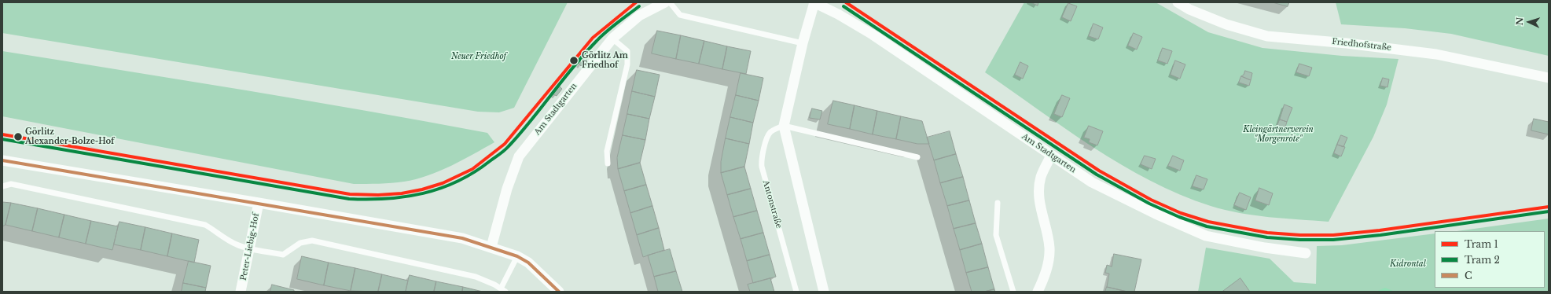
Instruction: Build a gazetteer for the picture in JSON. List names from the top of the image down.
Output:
{
  "streets": {
    "street": ["Friedhofstraße", "Am Stadtgarten", "Peter-Liebig-Hof"],
    "lane": ["Antonstraße"]
  },
  "parks": ["Neuer Friedhof", "Kleingärtnerverein \"Morgenröte\"", "Kidrontal"],
  "places": ["Görlitz Am Friedhof", "Görlitz Alexander-Bolze-Hof"],
  "lines": ["tram line 1", "tram line 2", "transit line C"],
  "legend": ["Tram 1", "Tram 2", "C"],
  "north": "left"
}
